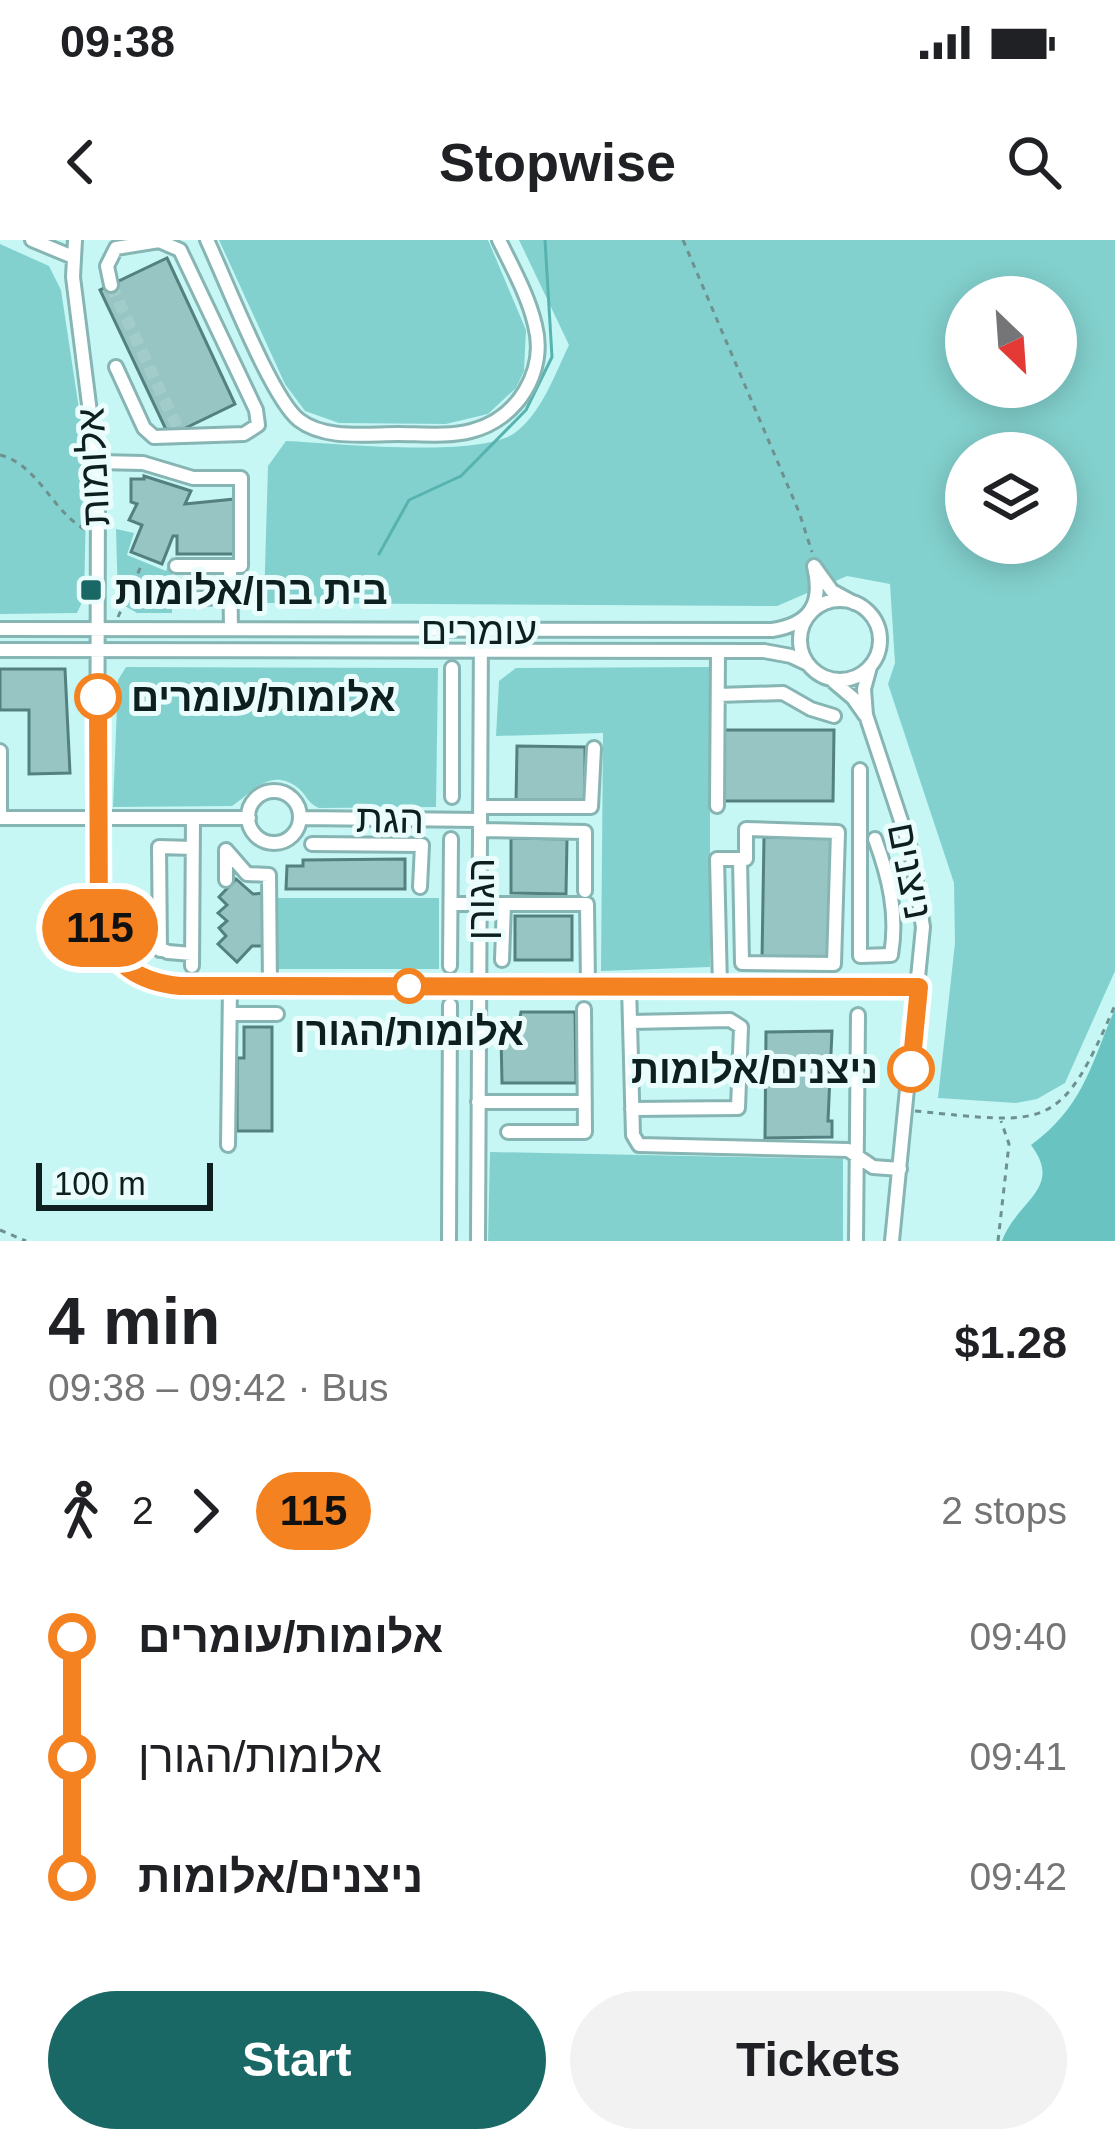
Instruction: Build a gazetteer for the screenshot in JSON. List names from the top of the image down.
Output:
{
  "streets": {
    "street": [
      "אלומות",
      "עומרים",
      "הגת",
      "ניצנים",
      "הגורן"
    ]
  },
  "crossings": [
    ["אלומות", "עומרים"],
    ["אלומות", "ניצנים"],
    ["אלומות", "הגורן"],
    ["עומרים", "ניצנים"],
    ["עומרים", "הגורן"],
    ["הגת", "הגורן"]
  ],
  "places": {
    "transit": ["בית ברן/אלומות"],
    "other": ["אלומות/עומרים", "אלומות/הגורן", "ניצנים/אלומות"]
  },
  "lines": ["bus line 115"],
  "scale_bar": "100 m",
  "north": "bottom right",
  "page": {
    "status": "09:38",
    "header": "Stopwise",
    "on_map": "115",
    "scale": "100 m",
    "heading": ["4 min", "09:38 – 09:42 · Bus", "$1.28"],
    "legs": ["2", "115", "2 stops"],
    "list": [
      {
        "name": "אלומות/עומרים",
        "value": "09:40"
      },
      {
        "name": "אלומות/הגורן",
        "value": "09:41"
      },
      {
        "name": "ניצנים/אלומות",
        "value": "09:42"
      }
    ],
    "buttons": ["Start", "Tickets"]
  }
}
